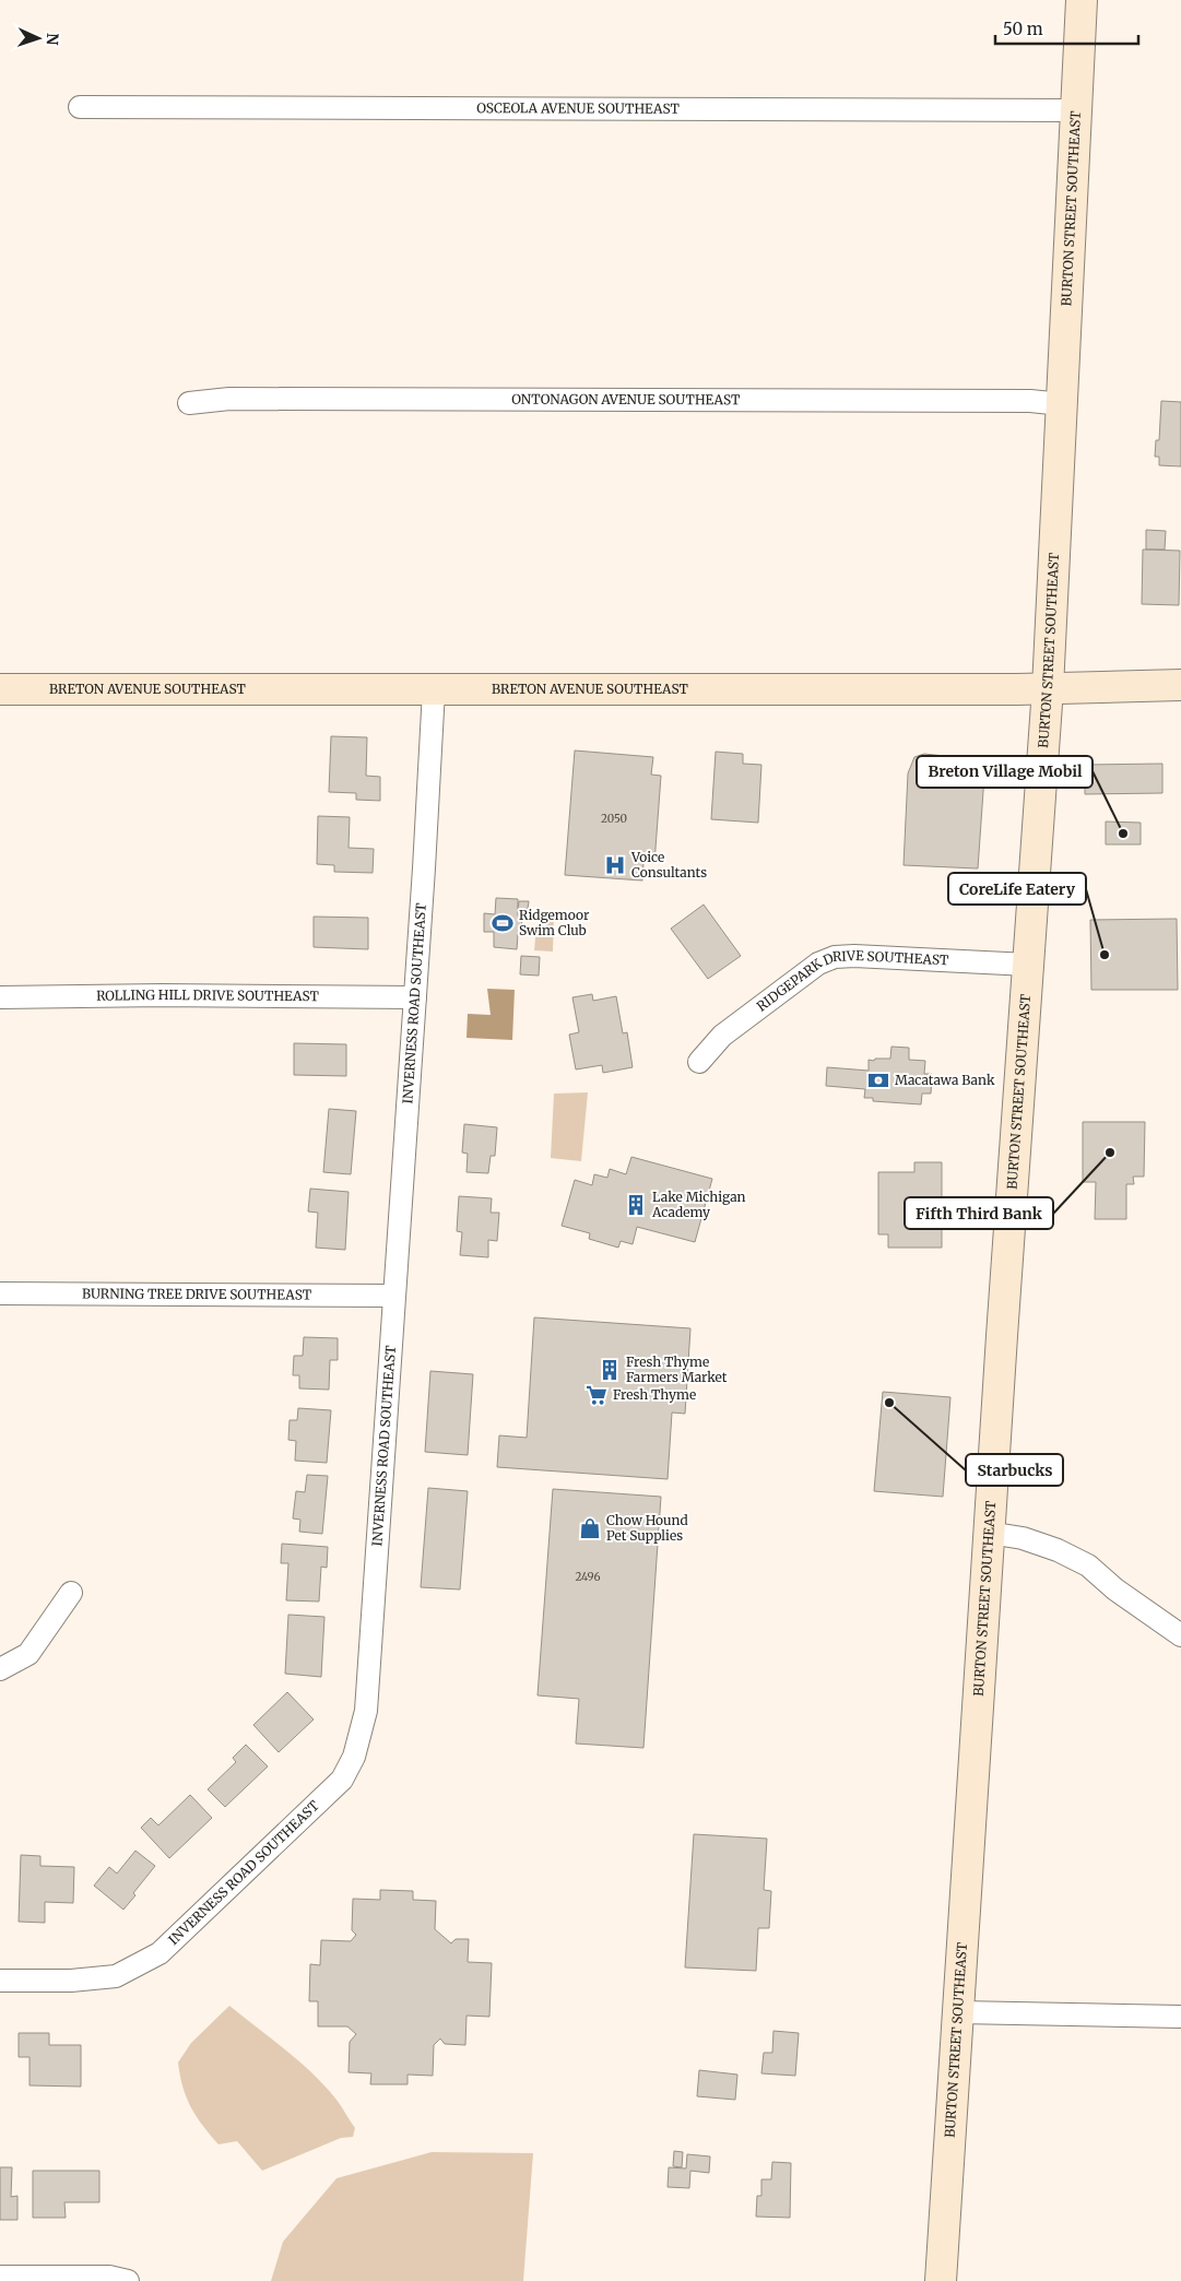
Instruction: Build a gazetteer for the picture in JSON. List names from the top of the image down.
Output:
{
  "streets": {
    "main road": ["BURTON STREET SOUTHEAST", "BRETON AVENUE SOUTHEAST"],
    "street": [
      "OSCEOLA AVENUE SOUTHEAST",
      "ONTONAGON AVENUE SOUTHEAST",
      "RIDGEPARK DRIVE SOUTHEAST",
      "ROLLING HILL DRIVE SOUTHEAST",
      "INVERNESS ROAD SOUTHEAST",
      "BURNING TREE DRIVE SOUTHEAST"
    ]
  },
  "crossings": [
    ["OSCEOLA AVENUE SOUTHEAST", "BURTON STREET SOUTHEAST"],
    ["BURTON STREET SOUTHEAST", "ONTONAGON AVENUE SOUTHEAST"],
    ["BURTON STREET SOUTHEAST", "BRETON AVENUE SOUTHEAST"],
    ["BURTON STREET SOUTHEAST", "RIDGEPARK DRIVE SOUTHEAST"],
    ["BRETON AVENUE SOUTHEAST", "INVERNESS ROAD SOUTHEAST"],
    ["ROLLING HILL DRIVE SOUTHEAST", "INVERNESS ROAD SOUTHEAST"],
    ["INVERNESS ROAD SOUTHEAST", "BURNING TREE DRIVE SOUTHEAST"]
  ],
  "places": {
    "other": [
      "Breton Village Mobil",
      "CoreLife Eatery",
      "Fifth Third Bank",
      "Starbucks"
    ],
    "hospital": ["Voice Consultants"],
    "sports": ["Ridgemoor Swim Club"],
    "bank": ["Macatawa Bank"],
    "building": ["Lake Michigan Academy", "Fresh Thyme Farmers Market"],
    "supermarket": ["Fresh Thyme"],
    "shop": ["Chow Hound Pet Supplies"]
  },
  "house_numbers": ["2050", "2496"],
  "scale_bar": "50 m",
  "north": "right"
}
